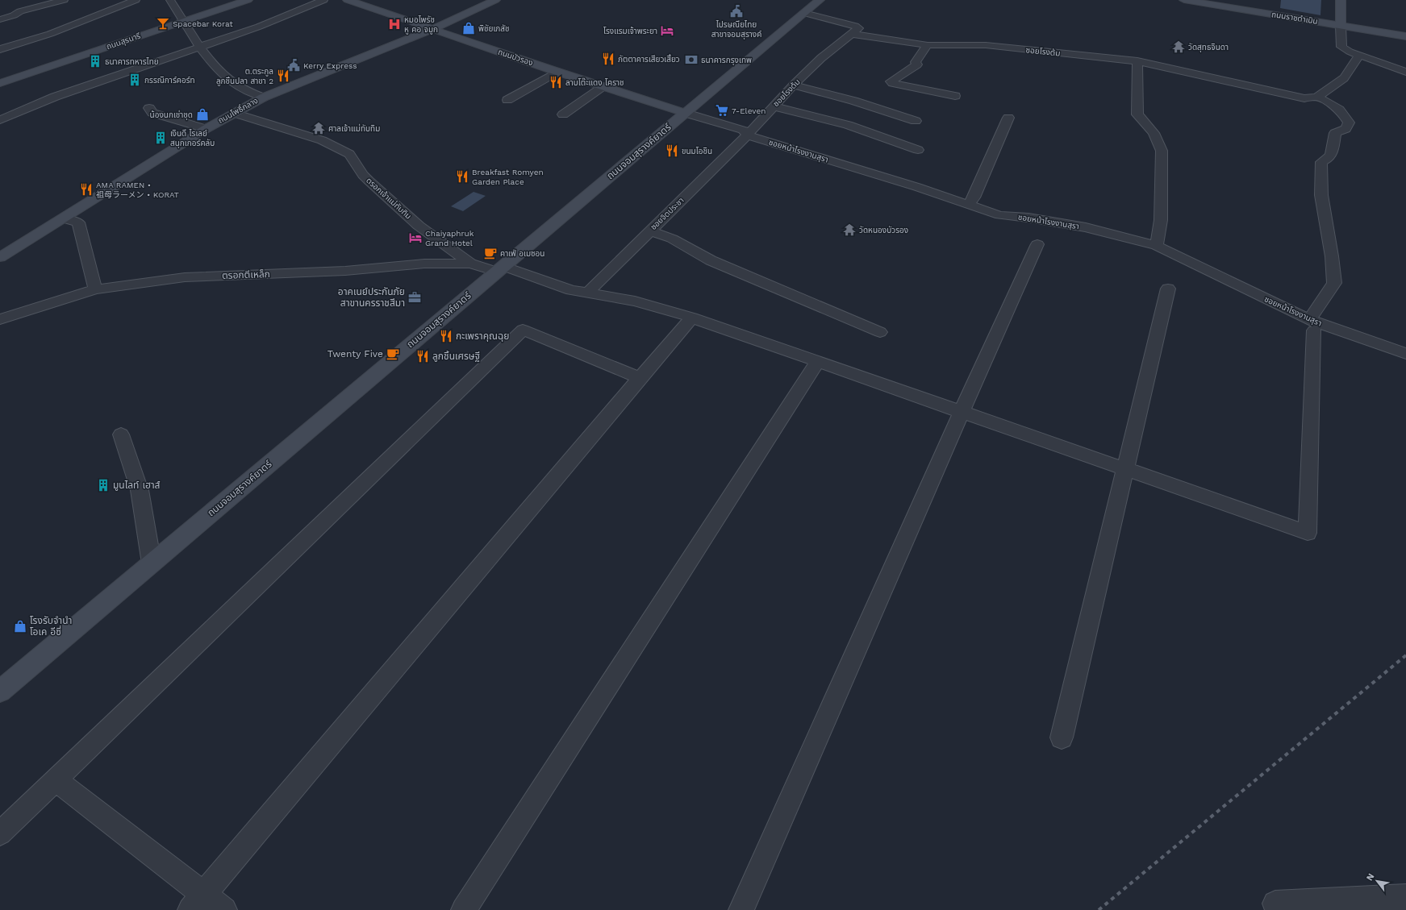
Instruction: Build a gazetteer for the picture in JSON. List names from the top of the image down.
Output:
{
  "streets": {
    "main road": [
      "ถนนราชดำเนิน",
      "ถนนสุรนารี",
      "ถนนบัวรอง",
      "ถนนโพธิ์กลาง",
      "ถนนจอมสุรางค์ยาตร์"
    ],
    "street": [
      "ซอยโรงต้ม",
      "ซอยหน้าโรงงานสุรา",
      "ตรอกเจ้าแม่ทับทิม",
      "ซอยจิตประชา",
      "ตรอกตีเหล็ก"
    ]
  },
  "crossings": [
    ["ซอยโรงต้ม", "ซอยหน้าโรงงานสุรา"],
    ["ซอยโรงต้ม", "ซอยจิตประชา"],
    ["ถนนบัวรอง", "ถนนโพธิ์กลาง"],
    ["ถนนบัวรอง", "ซอยหน้าโรงงานสุรา"],
    ["ถนนบัวรอง", "ถนนจอมสุรางค์ยาตร์"],
    ["ถนนโพธิ์กลาง", "ตรอกเจ้าแม่ทับทิม"],
    ["ซอยหน้าโรงงานสุรา", "ถนนจอมสุรางค์ยาตร์"],
    ["ซอยหน้าโรงงานสุรา", "ซอยจิตประชา"],
    ["ซอยหน้าโรงงานสุรา", "ตรอกตีเหล็ก"],
    ["ถนนจอมสุรางค์ยาตร์", "ตรอกตีเหล็ก"],
    ["ตรอกเจ้าแม่ทับทิม", "ตรอกตีเหล็ก"],
    ["ซอยจิตประชา", "ตรอกตีเหล็ก"]
  ],
  "places": {
    "public building": ["ไปรษณียไทย สาขาจอมสุรางค์", "Kerry Express"],
    "bar": ["Spacebar Korat"],
    "hospital": ["หมอไพรัช หู คอ จมูก"],
    "shop": ["พิชัยเภสัช", "น้องนกเช่าชุด", "โรงรับจำนำ โอเค อีซี่"],
    "hotel": ["โรงแรมเจ้าพระยา", "Chaiyaphruk Grand Hotel"],
    "temple": ["วัดสุทธจินดา", "ศาลเจ้าแม่ทับทิม", "วัดหนองบัวรอง"],
    "restaurant": [
      "ภัตตาคารเสียวเสี้ยว",
      "ต.ตระกูล ลูกชิ้นปลา สาขา 2",
      "ลาบโต๊ะแดง โคราช",
      "ขนมโอชิน",
      "Breakfast Romyen Garden Place",
      "AMA RAMEN • 祖母ラーメン • KORAT",
      "กะเพราคุณฉุย",
      "ลูกชิ้นเศรษฐี"
    ],
    "bank": ["ธนาคารกรุงเทพ"],
    "building": [
      "ธนาคารทหารไทย",
      "กรรณิการ์คอร์ท",
      "เงินดี ไรเลย์ สนุกเกอร์คลับ",
      "มูนไลท์ เฮาส์"
    ],
    "supermarket": ["7-Eleven"],
    "cafe": ["คาเฟ่ อเมซอน", "Twenty Five"],
    "office": ["อาคเนย์ประกันภัย สาขานครราชสีมา"]
  },
  "north": "top left"
}
